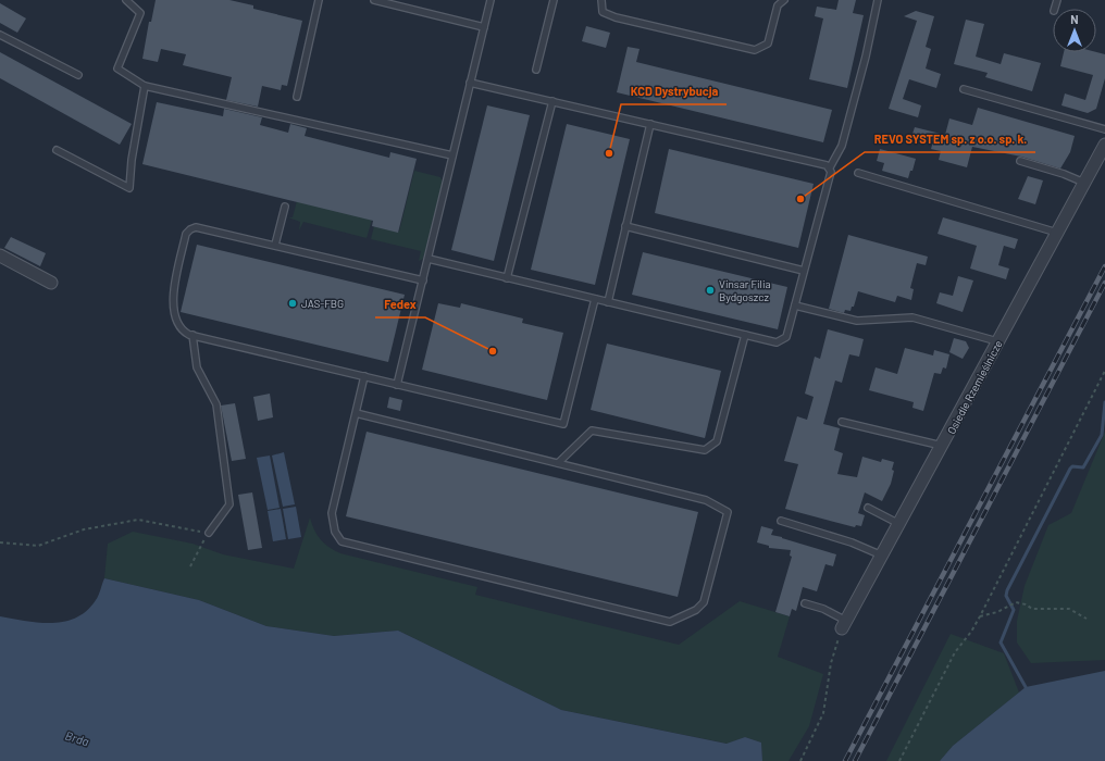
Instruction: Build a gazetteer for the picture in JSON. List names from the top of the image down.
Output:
{
  "streets": {
    "street": ["Osiedle Rzemieślnicze"]
  },
  "water": ["Brda"],
  "places": [
    "KCD Dystrybucja",
    "REVO SYSTEM sp. z o.o. sp. k.",
    "Vinsar Filia Bydgoszcz",
    "JAS-FBG",
    "Fedex"
  ],
  "north": "top"
}
